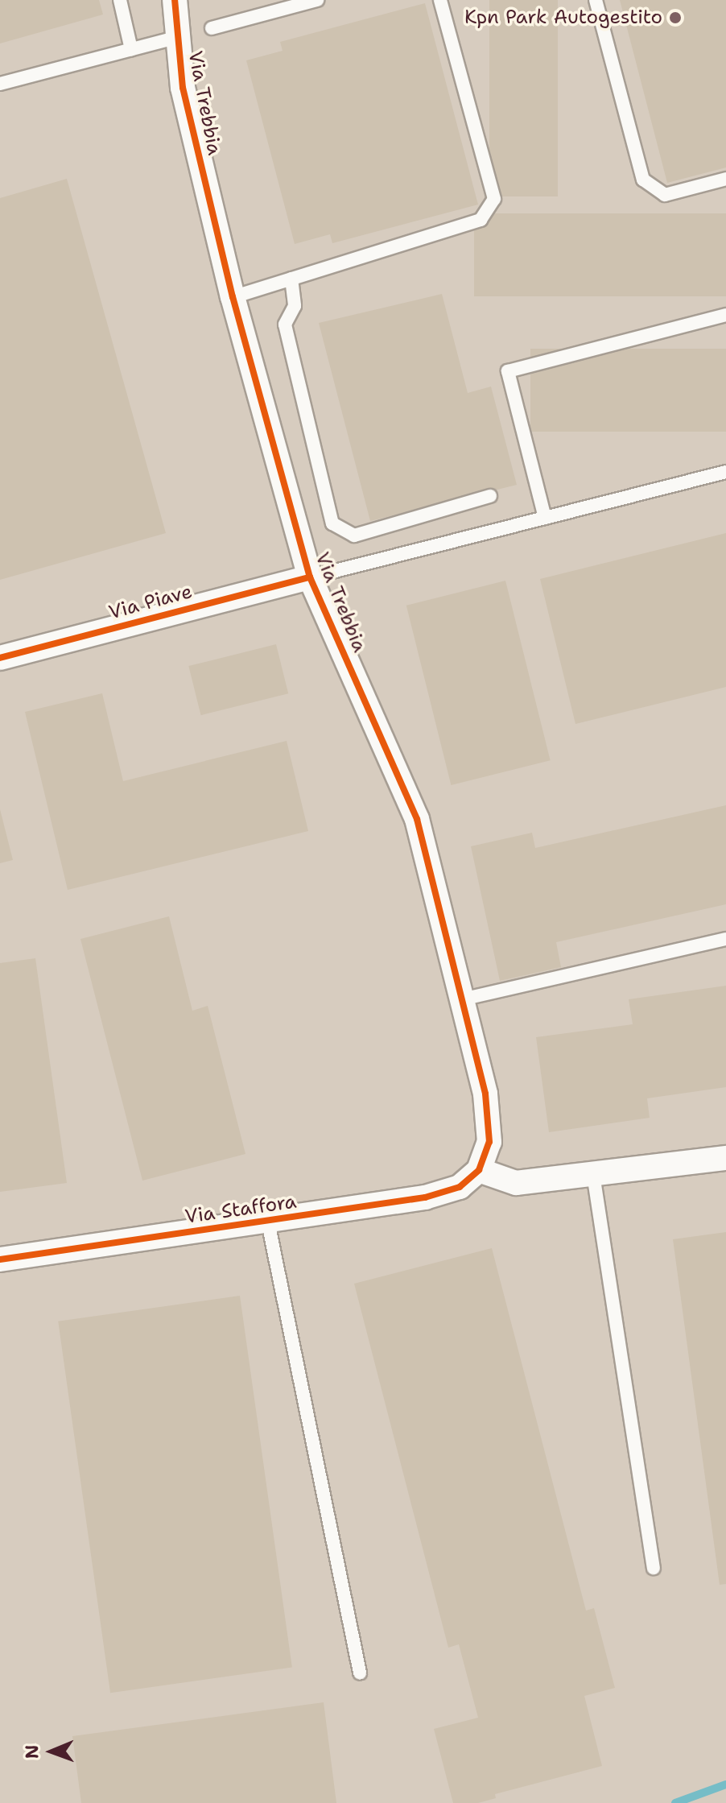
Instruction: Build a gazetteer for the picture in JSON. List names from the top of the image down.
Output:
{
  "streets": {
    "street": ["Via Trebbia", "Via Piave", "Via Staffora"]
  },
  "crossings": [
    ["Via Trebbia", "Via Piave"],
    ["Via Trebbia", "Via Staffora"]
  ],
  "places": ["Kpn Park Autogestito"],
  "north": "left"
}
